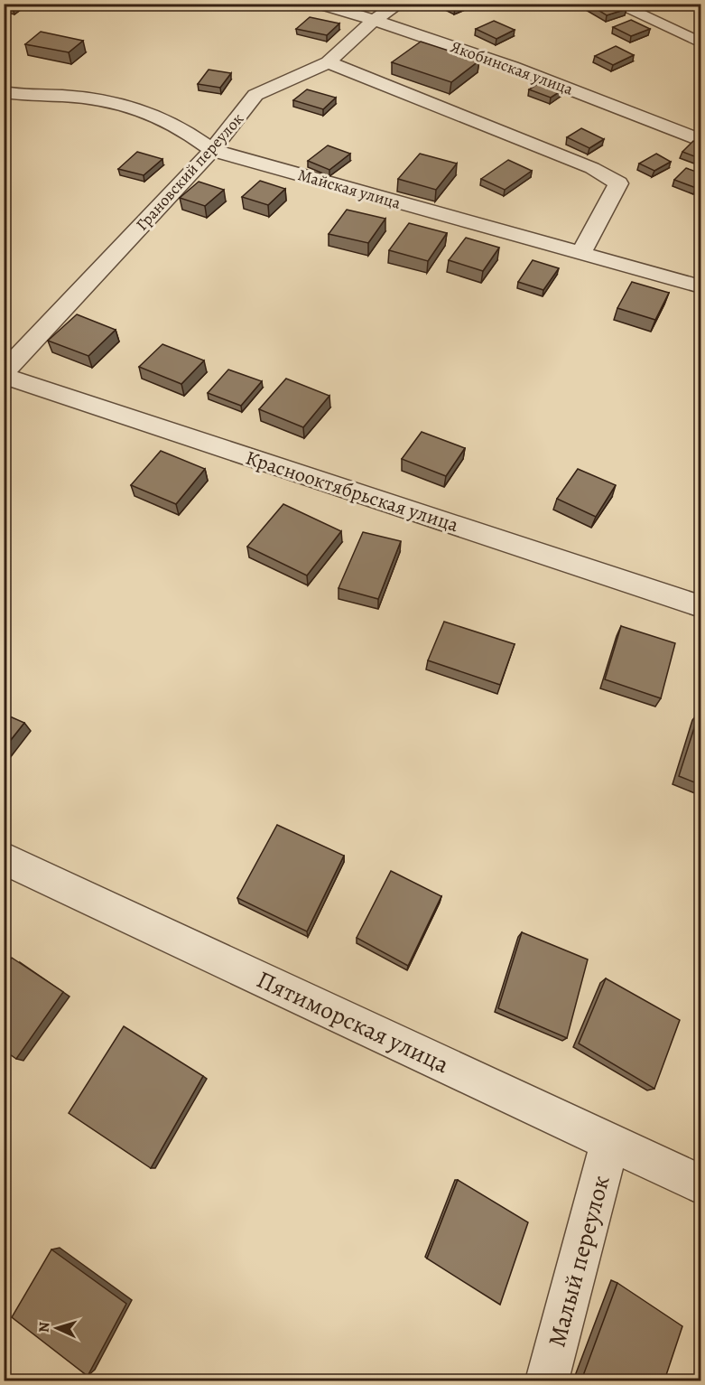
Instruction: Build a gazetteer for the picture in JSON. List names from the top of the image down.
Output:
{
  "streets": {
    "street": [
      "Якобинская улица",
      "Грановский переулок",
      "Майская улица",
      "Краснооктябрьская улица",
      "Пятиморская улица",
      "Малый переулок"
    ]
  },
  "crossings": [
    ["Якобинская улица", "Грановский переулок"],
    ["Грановский переулок", "Майская улица"],
    ["Грановский переулок", "Краснооктябрьская улица"],
    ["Пятиморская улица", "Малый переулок"]
  ],
  "north": "left"
}
